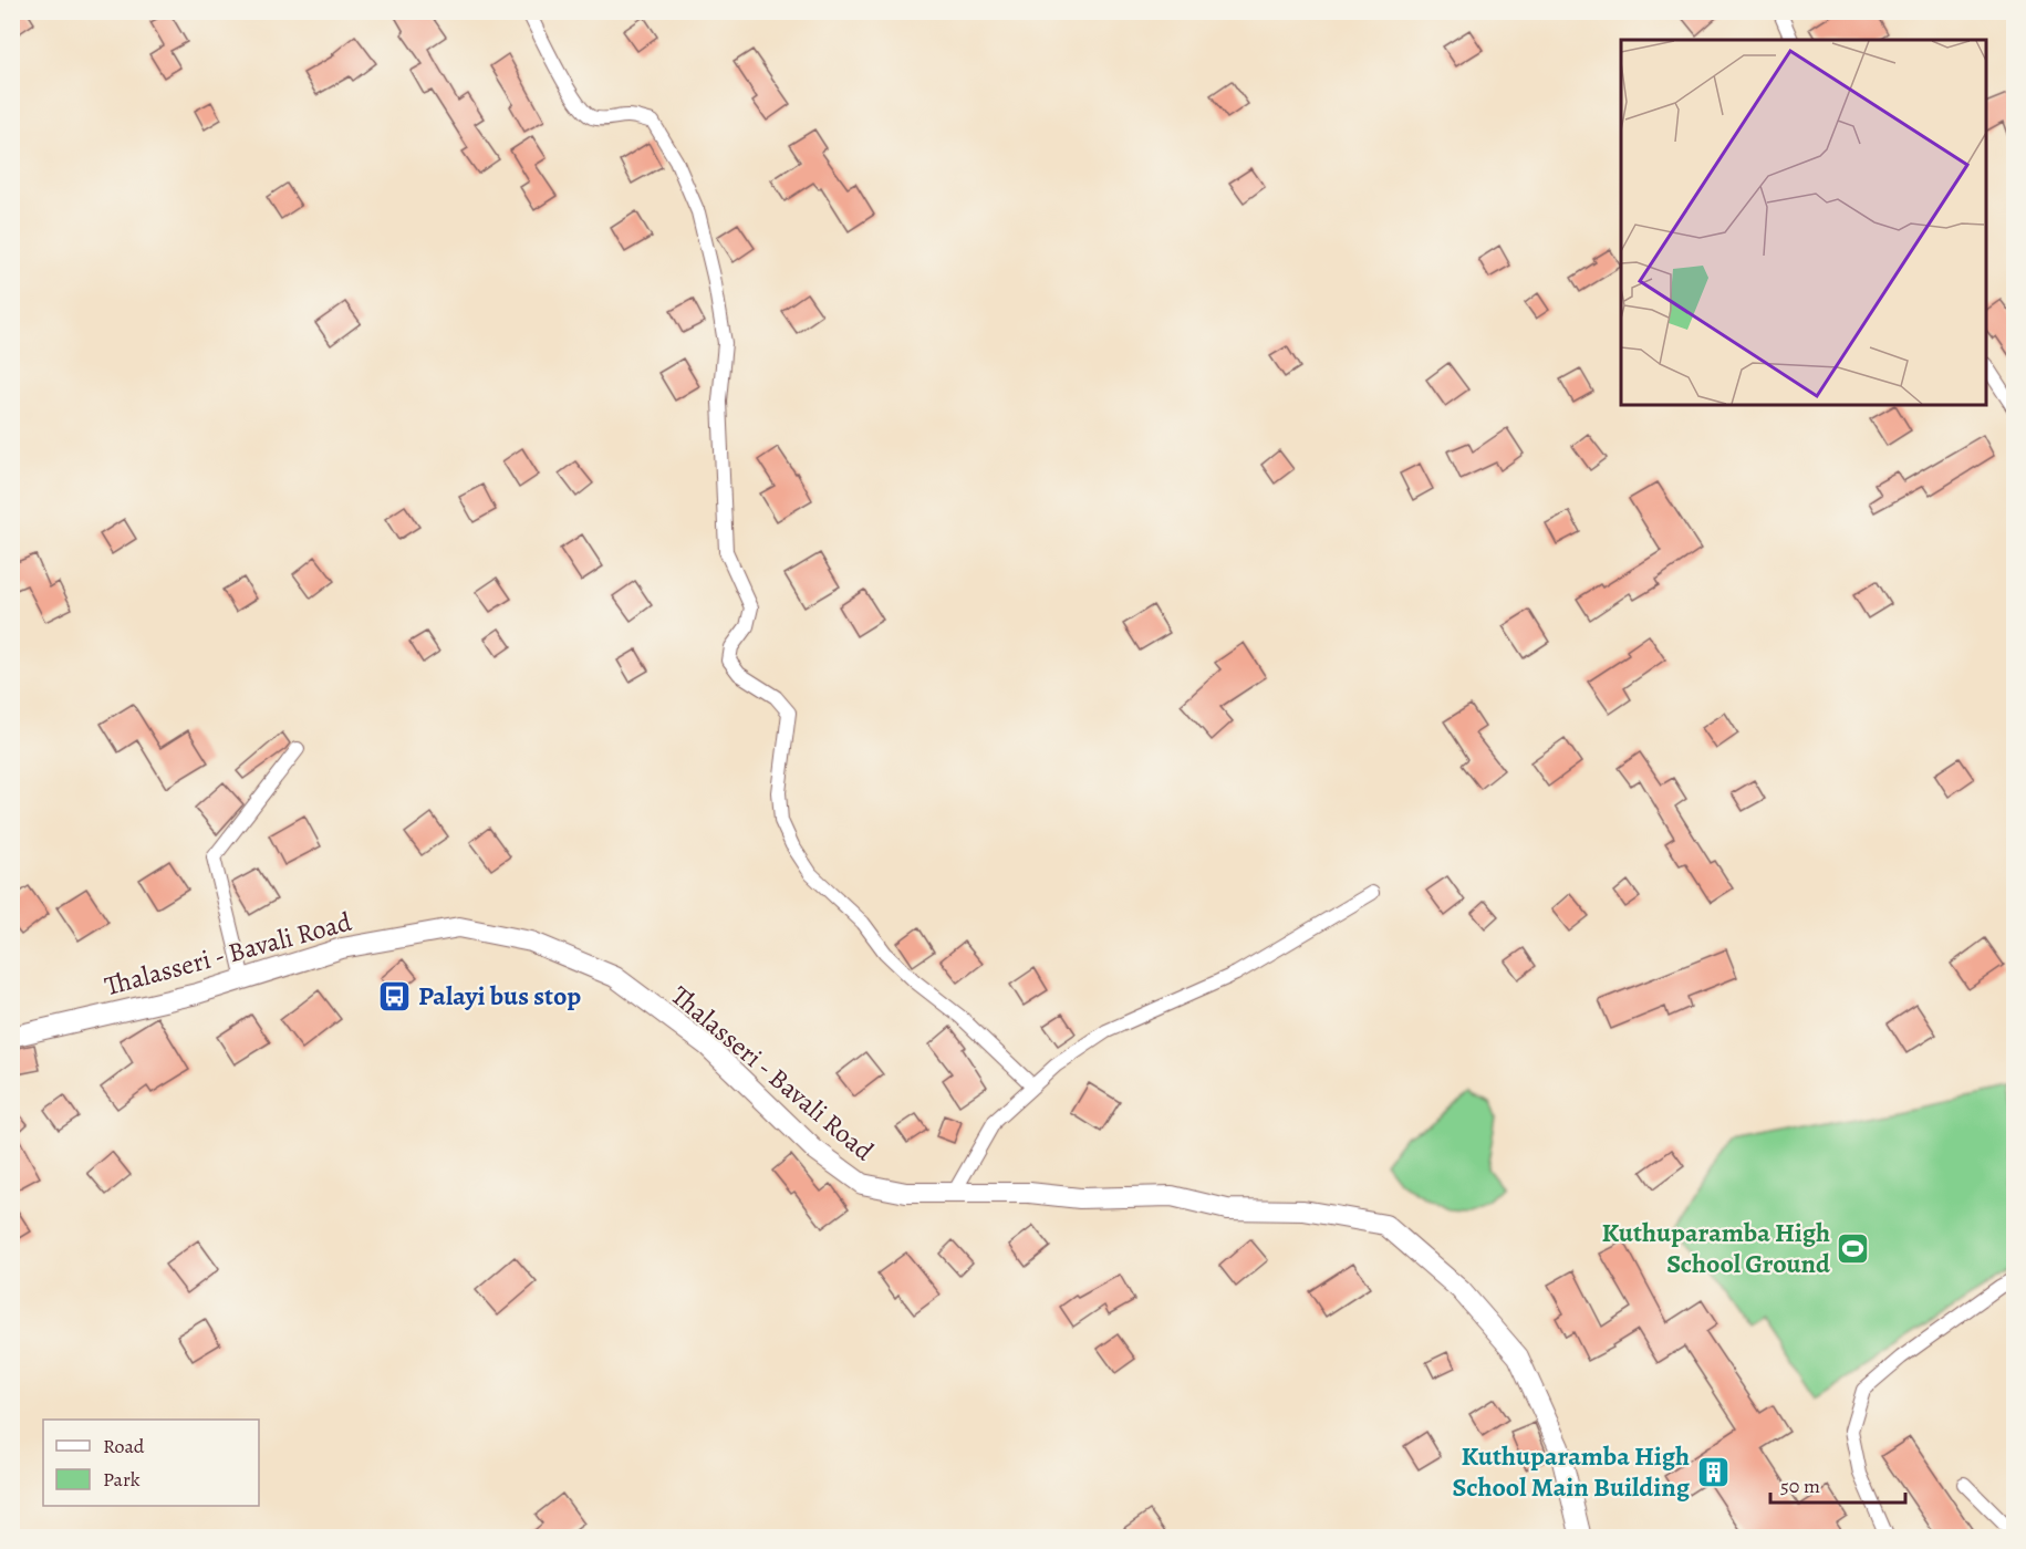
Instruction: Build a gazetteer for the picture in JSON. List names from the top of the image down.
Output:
{
  "streets": {
    "main road": ["Thalasseri - Bavali Road"]
  },
  "places": {
    "bus stop": ["Palayi bus stop"],
    "sports": ["Kuthuparamba High School Ground"],
    "building": ["Kuthuparamba High School Main Building"]
  },
  "legend": ["Road", "Park"],
  "scale_bar": "50 m"
}
